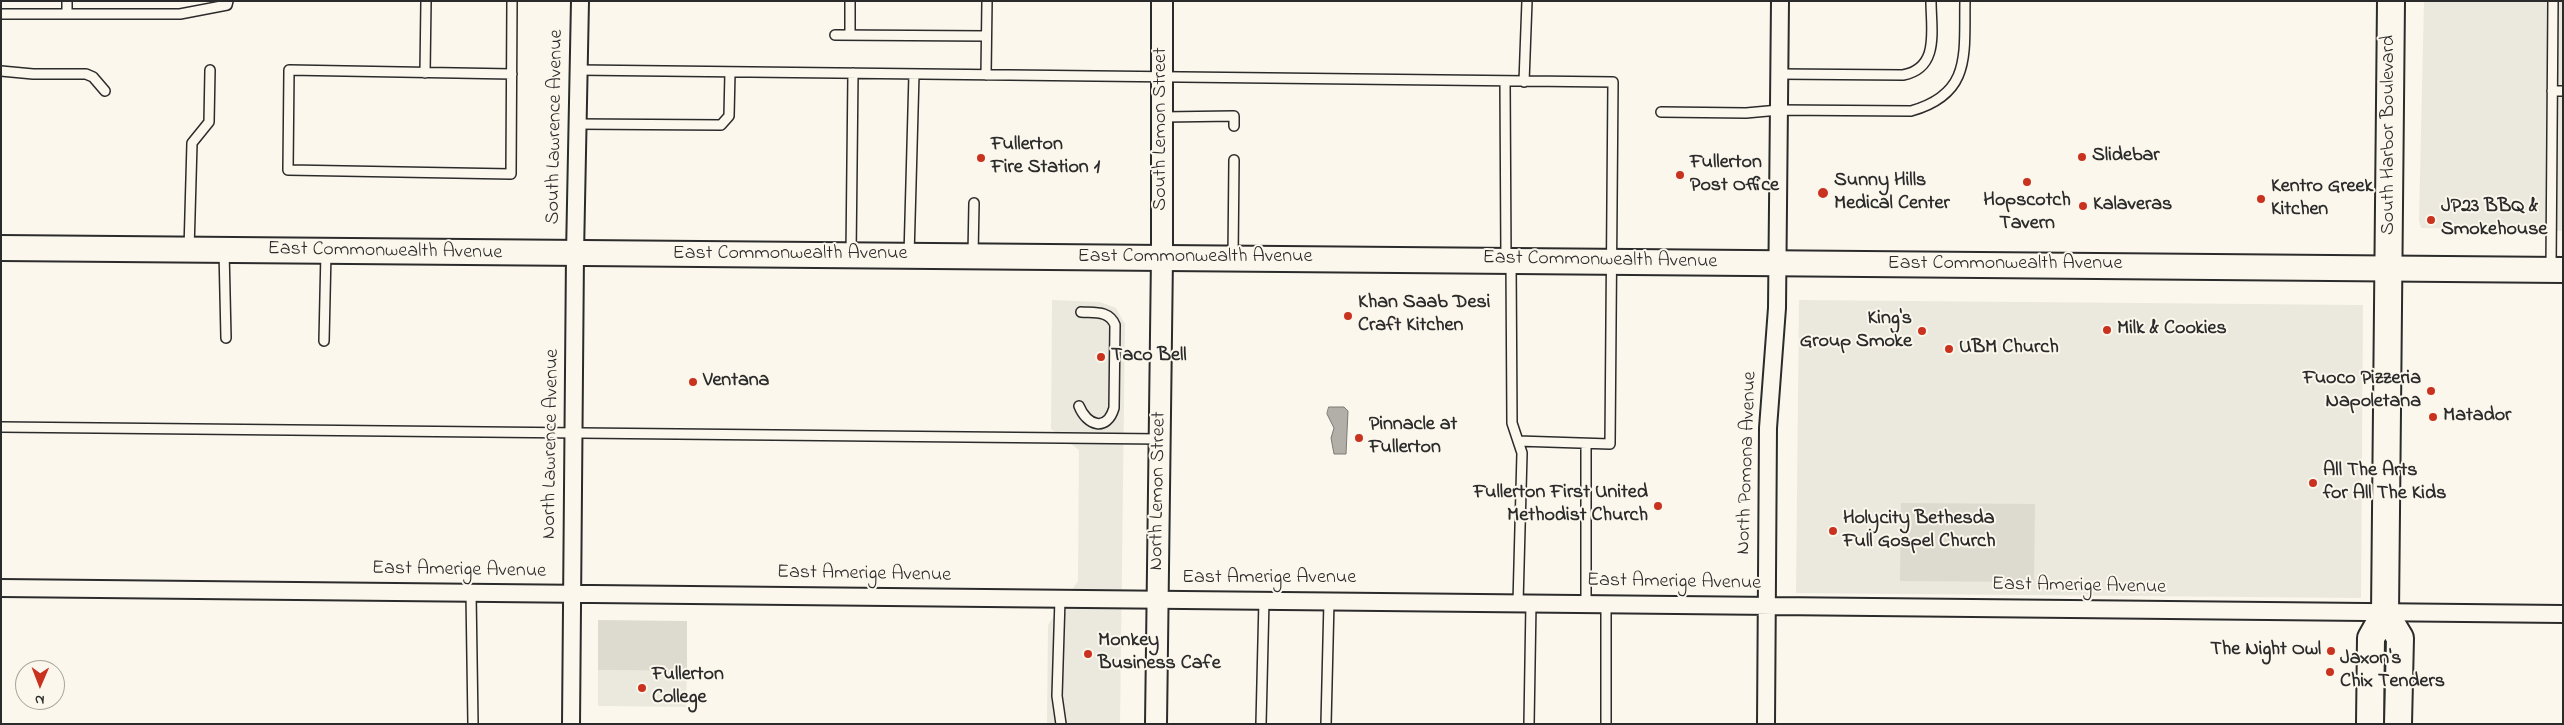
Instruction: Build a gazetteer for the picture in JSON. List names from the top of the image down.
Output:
{
  "streets": {
    "main road": ["South Harbor Boulevard", "East Commonwealth Avenue"],
    "street": [
      "South Lawrence Avenue",
      "South Lemon Street",
      "North Lawrence Avenue",
      "North Pomona Avenue",
      "North Lemon Street",
      "East Amerige Avenue"
    ]
  },
  "crossings": [
    ["South Lawrence Avenue", "East Commonwealth Avenue"],
    ["South Lawrence Avenue", "North Lawrence Avenue"],
    ["South Lemon Street", "East Commonwealth Avenue"],
    ["South Lemon Street", "North Lemon Street"],
    ["South Harbor Boulevard", "East Commonwealth Avenue"],
    ["South Harbor Boulevard", "East Amerige Avenue"],
    ["East Commonwealth Avenue", "North Lawrence Avenue"],
    ["East Commonwealth Avenue", "North Pomona Avenue"],
    ["East Commonwealth Avenue", "North Lemon Street"],
    ["North Lawrence Avenue", "East Amerige Avenue"],
    ["North Pomona Avenue", "East Amerige Avenue"],
    ["North Lemon Street", "East Amerige Avenue"]
  ],
  "places": [
    "Slidebar",
    "Fullerton Fire Station 1",
    "Fullerton Post Office",
    "Hopscotch Tavern",
    "Sunny Hills Medical Center",
    "Kentro Greek Kitchen",
    "Kalaveras",
    "JP23 BBQ & Smokehouse",
    "Khan Saab Desi Craft Kitchen",
    "Milk & Cookies",
    "King's Group Smoke",
    "UBM Church",
    "Taco Bell",
    "Ventana",
    "Fuoco Pizzeria Napoletana",
    "Matador",
    "Pinnacle at Fullerton",
    "All The Arts for All The Kids",
    "Fullerton First United Methodist Church",
    "Holycity Bethesda Full Gospel Church",
    "The Night Owl",
    "Monkey Business Cafe",
    "Jaxon's Chix Tenders",
    "Fullerton College"
  ],
  "north": "bottom"
}
